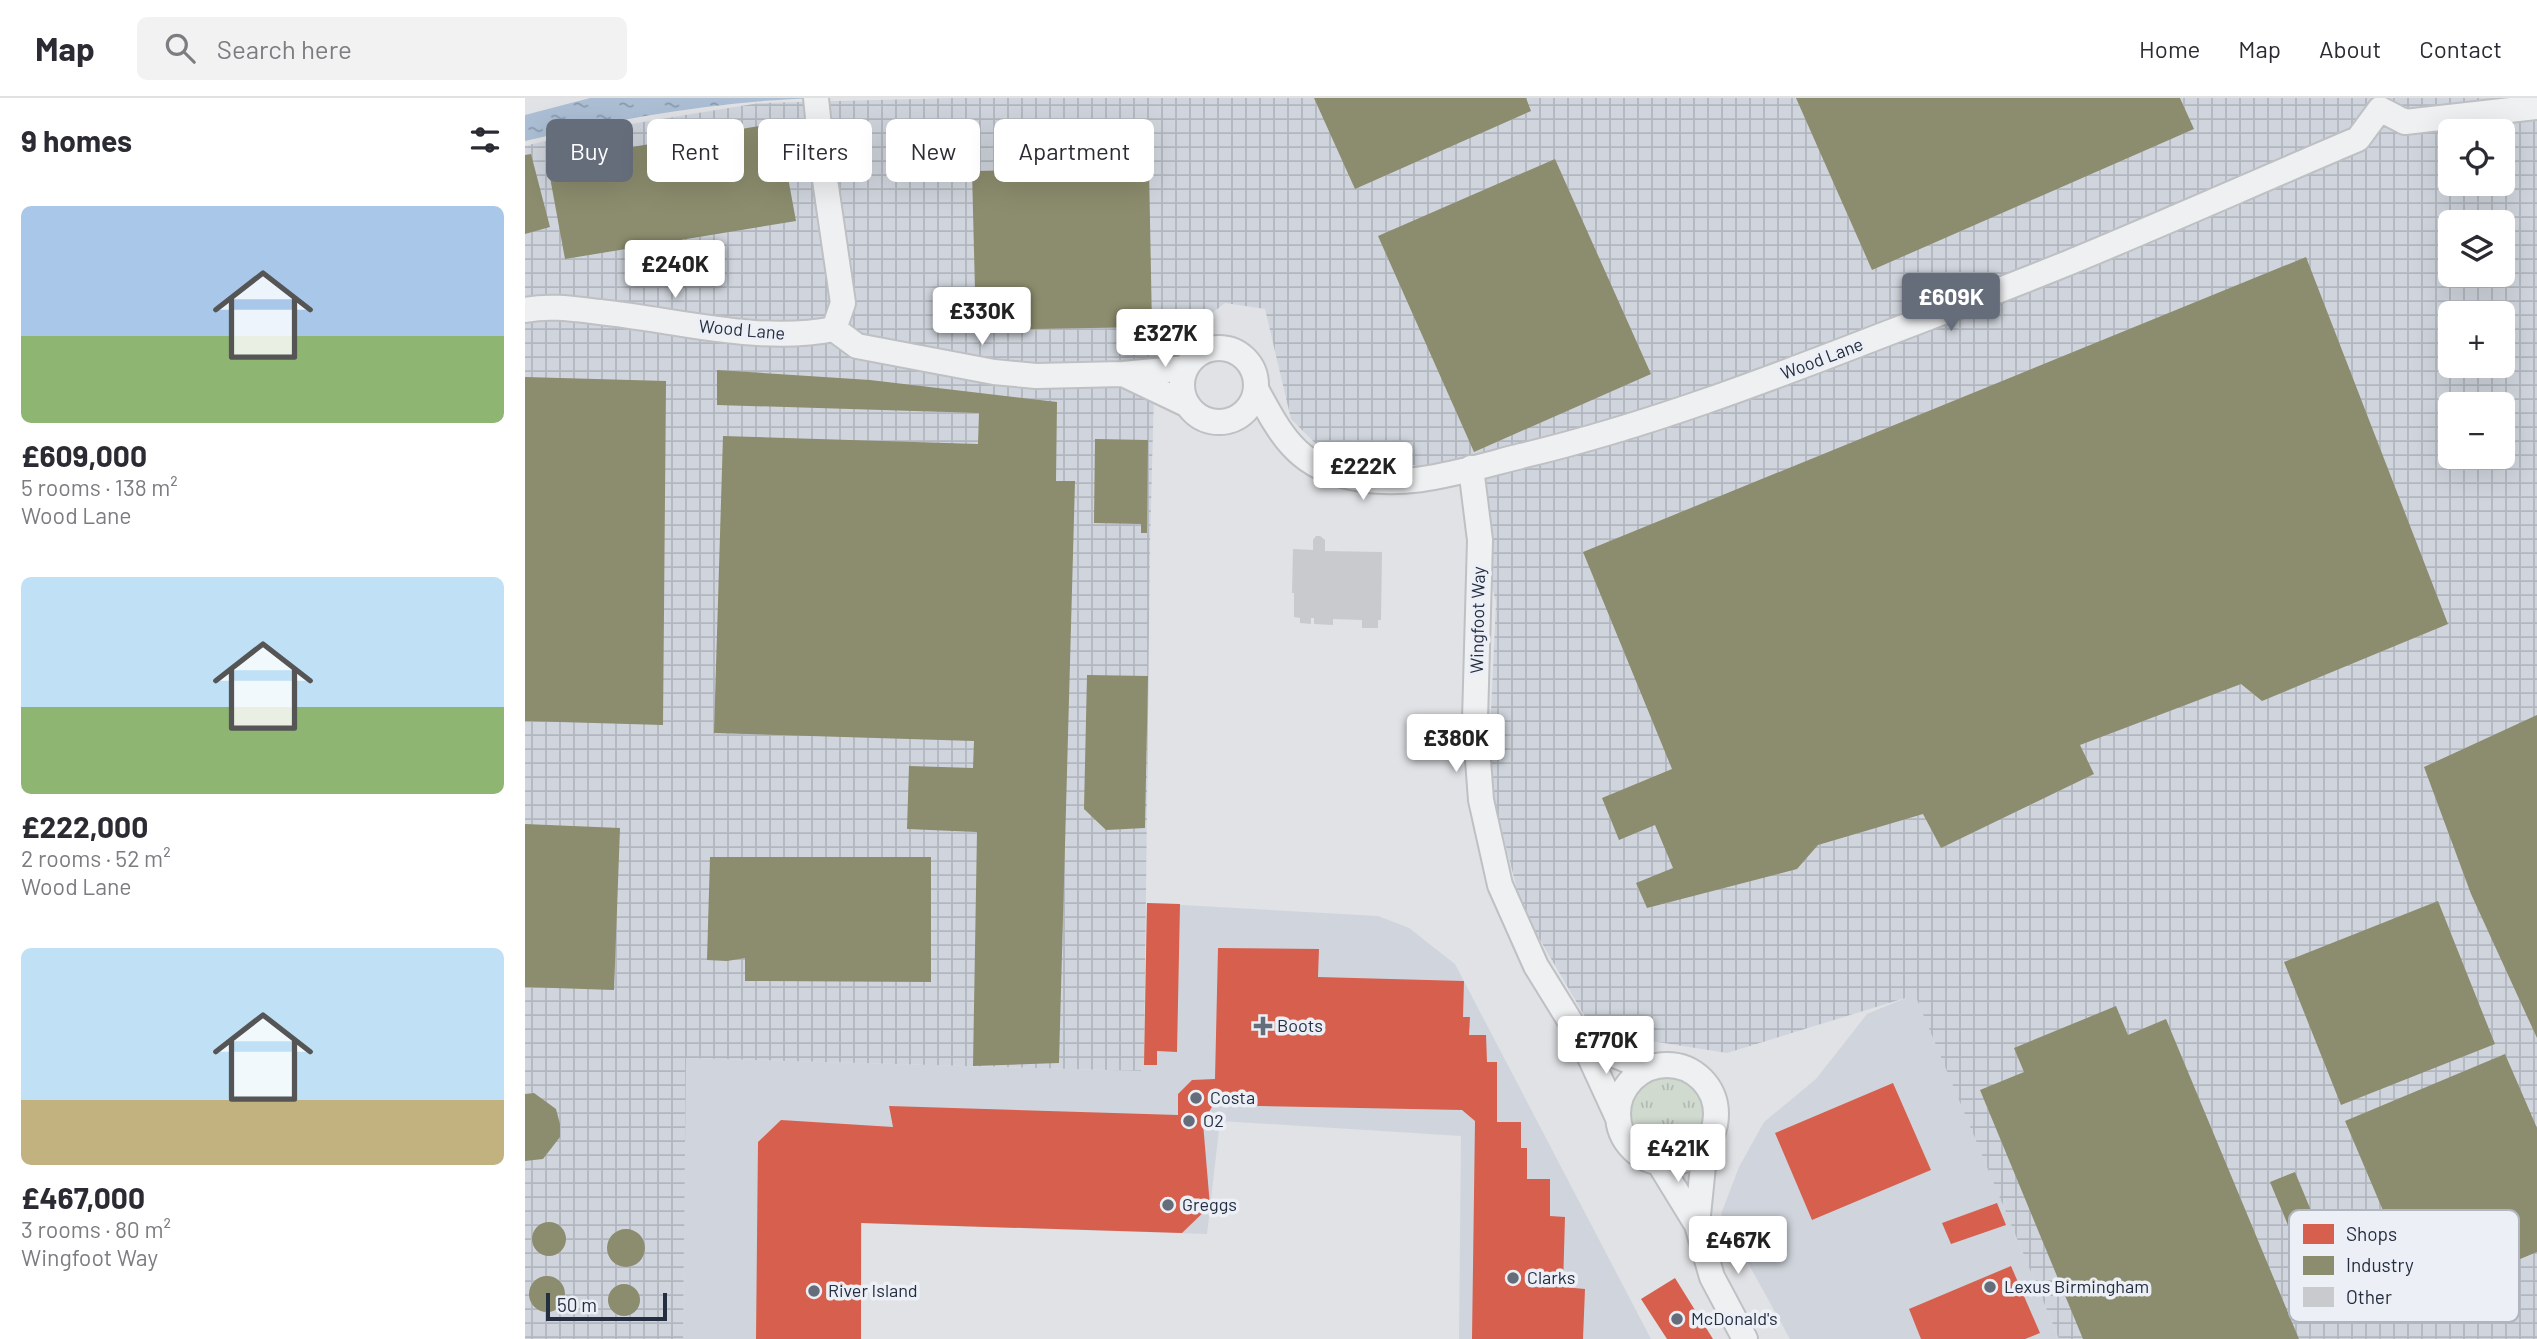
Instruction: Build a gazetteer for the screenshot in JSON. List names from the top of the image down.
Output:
{
  "streets": {
    "street": ["Wood Lane", "Wingfoot Way"]
  },
  "crossings": [
    ["Wood Lane", "Wingfoot Way"]
  ],
  "places": {
    "health": ["Boots"],
    "other": [
      "Costa",
      "O2",
      "Greggs",
      "Clarks",
      "Lexus Birmingham",
      "River Island",
      "McDonald's"
    ]
  },
  "legend": ["Shops", "Industry", "Other"],
  "scale_bar": "50 m",
  "page": {
    "header": "Map",
    "search": "Search here",
    "nav": [
      "Home",
      "Map",
      "About",
      "Contact"
    ],
    "heading": "9 homes",
    "map_buttons": ["+", "−"],
    "chip": [
      "Buy",
      "Rent",
      "Filters",
      "New",
      "Apartment"
    ],
    "list": [
      {
        "name": "£609,000",
        "note": "5 rooms · 138 m² · Wood Lane"
      },
      {
        "name": "£222,000",
        "note": "2 rooms · 52 m² · Wood Lane"
      },
      {
        "name": "£467,000",
        "note": "3 rooms · 80 m² · Wingfoot Way"
      }
    ],
    "price": [
      "£240K",
      "£609K",
      "£330K",
      "£327K",
      "£222K",
      "£380K",
      "£770K",
      "£421K",
      "£467K"
    ],
    "scale": "50 m"
  }
}
